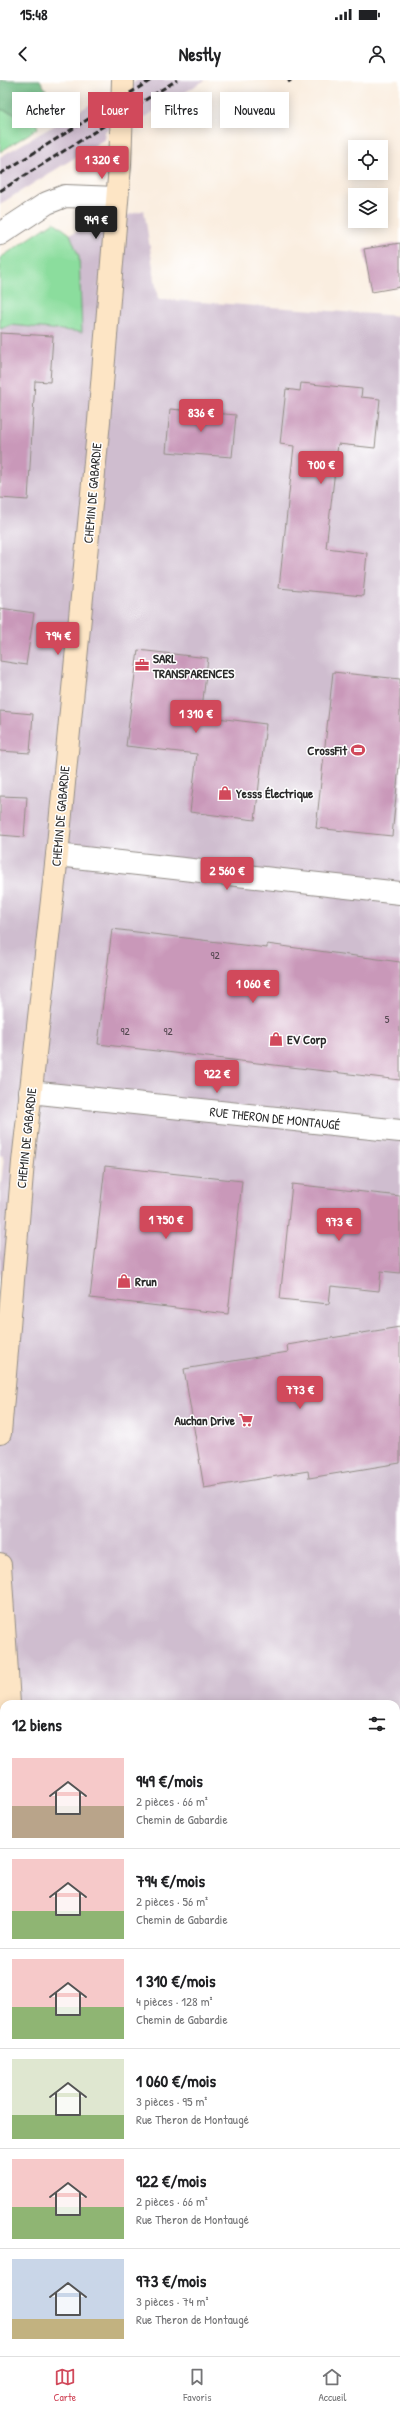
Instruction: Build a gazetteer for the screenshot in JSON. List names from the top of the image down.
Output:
{
  "streets": {
    "street": ["CHEMIN DE GABARDIE", "RUE THERON DE MONTAUGÉ"]
  },
  "crossings": [
    ["CHEMIN DE GABARDIE", "RUE THERON DE MONTAUGÉ"]
  ],
  "places": {
    "office": ["SARL TRANSPARENCES"],
    "sports": ["CrossFit"],
    "shop": ["Yesss Électrique", "EV Corp", "Rrun"],
    "supermarket": ["Auchan Drive"]
  },
  "house_numbers": [
    "92",
    "5",
    "92",
    "92"
  ],
  "page": {
    "status": "15:48",
    "header": "Nestly",
    "chip": [
      "Acheter",
      "Louer",
      "Filtres",
      "Nouveau"
    ],
    "price": [
      "1 320 €",
      "949 €",
      "836 €",
      "700 €",
      "794 €",
      "1 310 €",
      "2 560 €",
      "1 060 €",
      "922 €",
      "1 750 €",
      "973 €",
      "773 €"
    ],
    "heading": "12 biens",
    "list": [
      {
        "name": "949 €/mois",
        "note": "2 pièces · 66 m² · Chemin de Gabardie"
      },
      {
        "name": "794 €/mois",
        "note": "2 pièces · 56 m² · Chemin de Gabardie"
      },
      {
        "name": "1 310 €/mois",
        "note": "4 pièces · 128 m² · Chemin de Gabardie"
      },
      {
        "name": "1 060 €/mois",
        "note": "3 pièces · 95 m² · Rue Theron de Montaugé"
      },
      {
        "name": "922 €/mois",
        "note": "2 pièces · 66 m² · Rue Theron de Montaugé"
      },
      {
        "name": "973 €/mois",
        "note": "3 pièces · 74 m² · Rue Theron de Montaugé"
      }
    ],
    "tabs": ["Carte", "Favoris", "Accueil"]
  }
}
